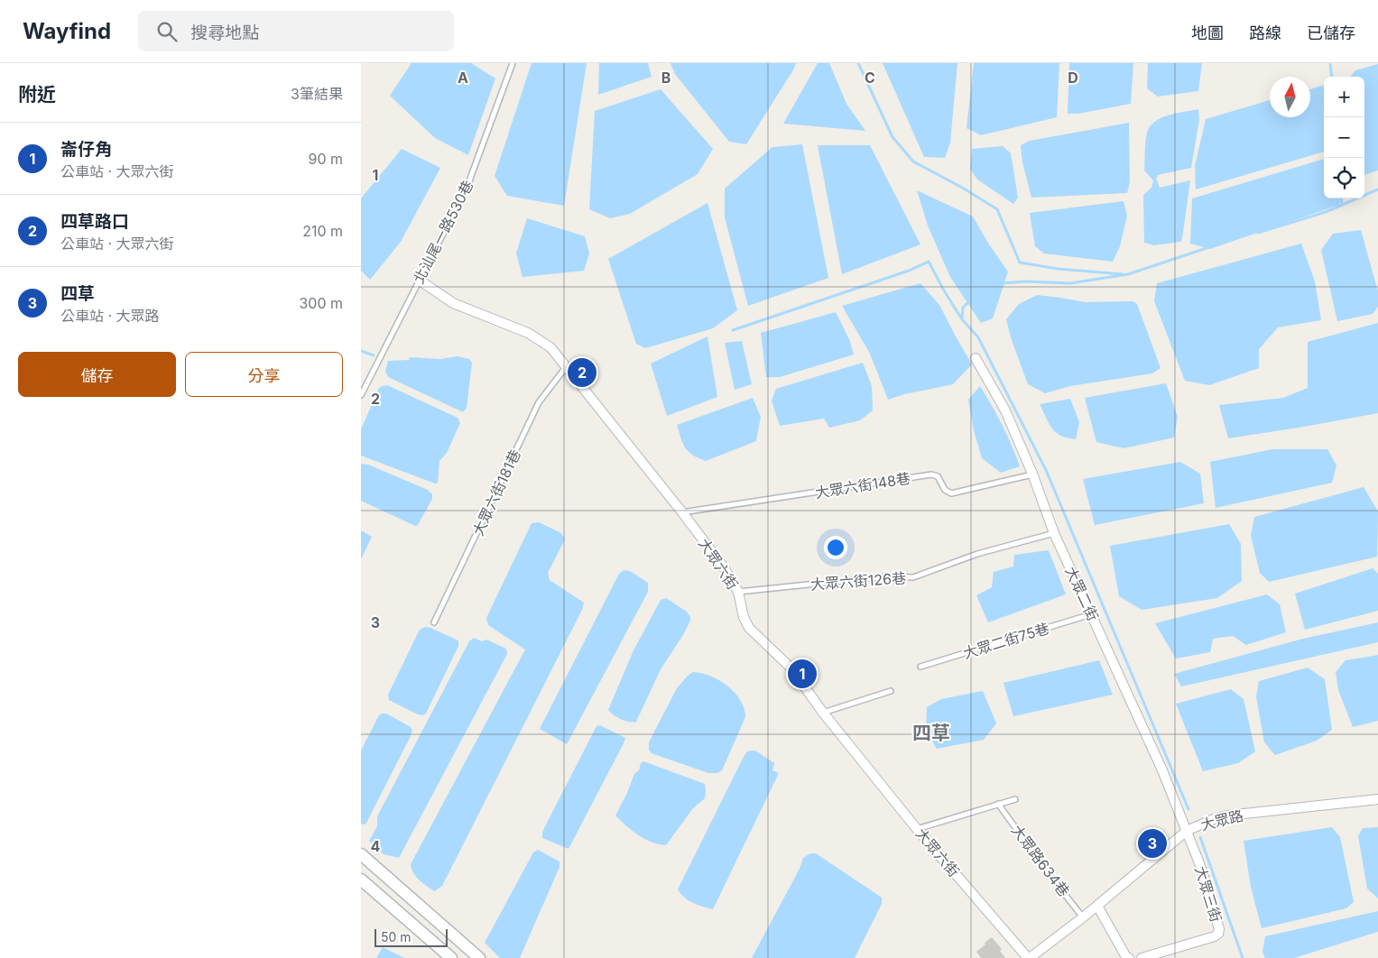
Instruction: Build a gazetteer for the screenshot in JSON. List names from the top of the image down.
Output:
{
  "streets": {
    "street": [
      "大眾六街",
      "大眾二街",
      "大眾路",
      "大眾三街"
    ],
    "lane": [
      "北汕尾一路530巷",
      "大眾六街148巷",
      "大眾六街181巷",
      "大眾六街126巷",
      "大眾二街75巷",
      "大眾路634巷"
    ]
  },
  "crossings": [
    ["北汕尾一路530巷", "大眾六街"],
    ["大眾六街148巷", "大眾六街"],
    ["大眾六街148巷", "大眾二街"],
    ["大眾六街181巷", "大眾六街"],
    ["大眾六街", "大眾六街126巷"],
    ["大眾六街", "大眾路"],
    ["大眾六街126巷", "大眾二街"],
    ["大眾二街", "大眾二街75巷"],
    ["大眾二街", "大眾路"],
    ["大眾二街", "大眾三街"],
    ["大眾路", "大眾路634巷"],
    ["大眾路", "大眾三街"]
  ],
  "districts": ["四草"],
  "scale_bar": "50 m",
  "north": "top",
  "page": {
    "header": "Wayfind",
    "search": "搜尋地點",
    "nav": ["地圖", "路線", "已儲存"],
    "heading": ["附近", "3筆結果"],
    "map_buttons": ["+", "−"],
    "list": [
      {
        "mark": "1",
        "name": "崙仔角",
        "note": "公車站 · 大眾六街",
        "value": "90 m"
      },
      {
        "mark": "2",
        "name": "四草路口",
        "note": "公車站 · 大眾六街",
        "value": "210 m"
      },
      {
        "mark": "3",
        "name": "四草",
        "note": "公車站 · 大眾路",
        "value": "300 m"
      }
    ],
    "buttons": ["儲存", "分享"],
    "pins": ["2", "1", "3"],
    "scale": "50 m"
  },
  "grid": {
    "columns": [
      "A",
      "B",
      "C",
      "D"
    ],
    "rows": [
      "1",
      "2",
      "3",
      "4"
    ]
  }
}
